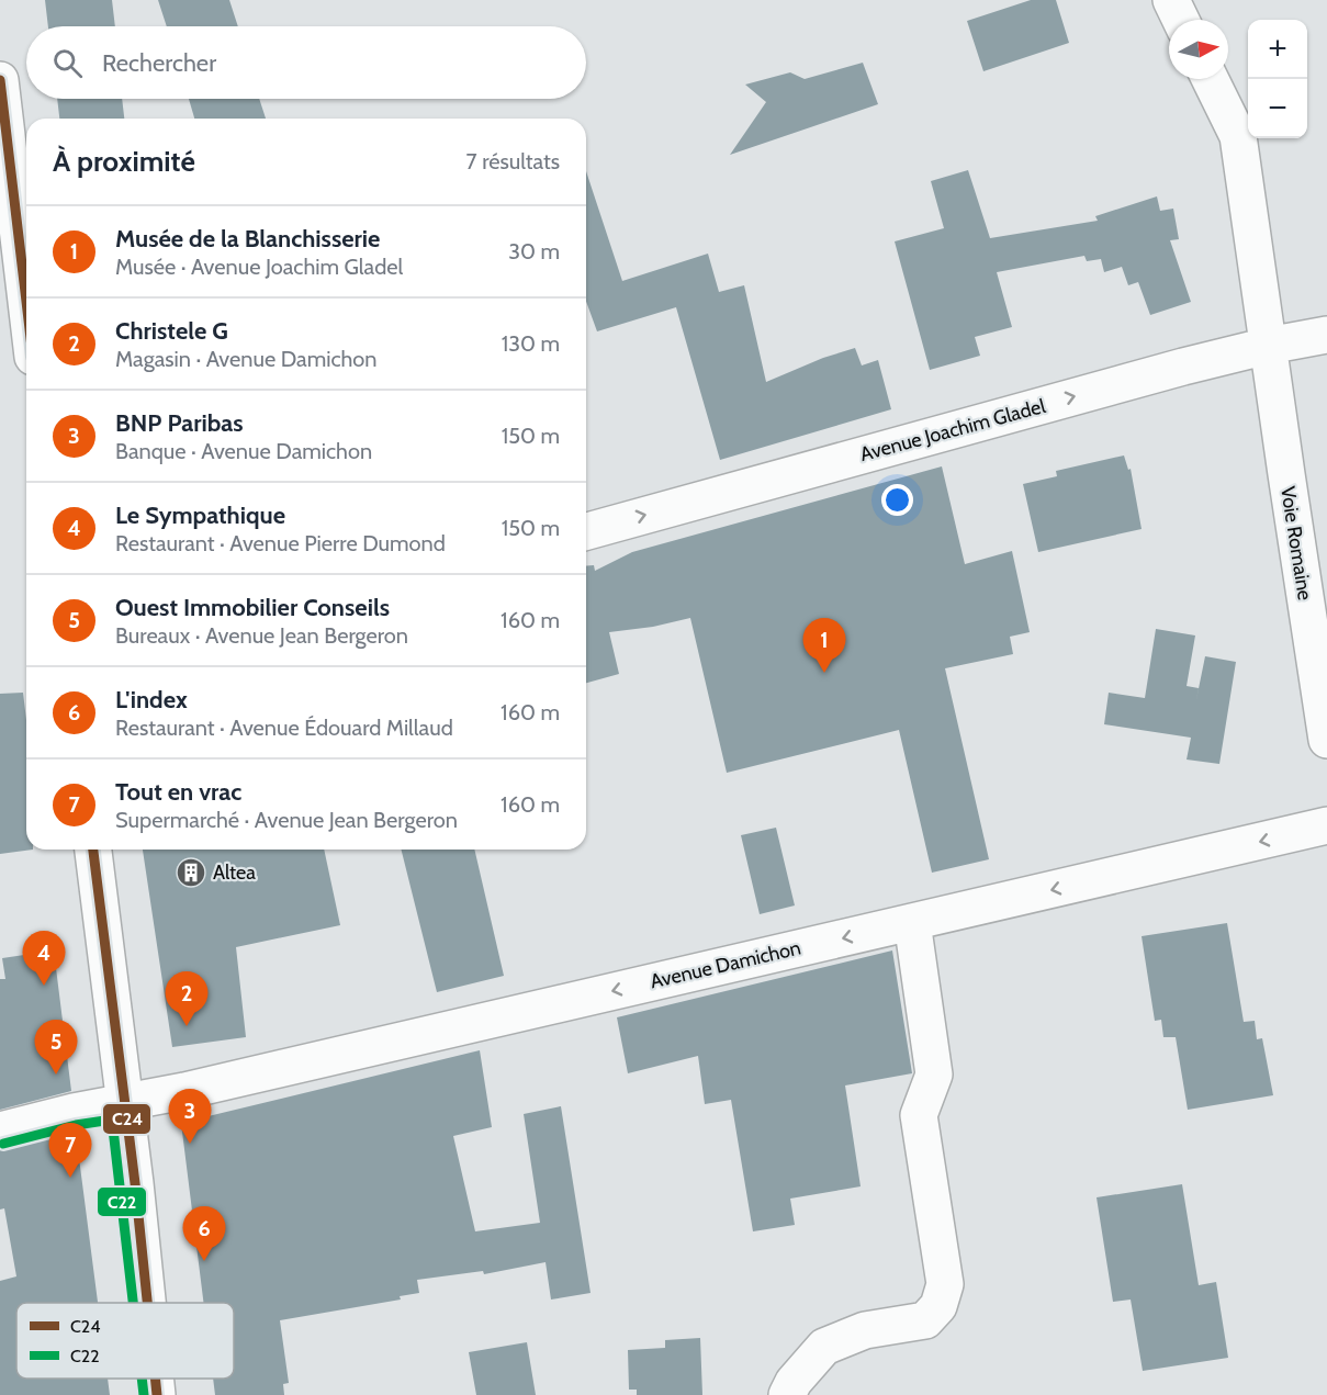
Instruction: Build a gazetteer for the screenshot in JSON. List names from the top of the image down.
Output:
{
  "streets": {
    "street": ["Avenue Joachim Gladel", "Voie Romaine", "Avenue Damichon"]
  },
  "crossings": [
    ["Avenue Joachim Gladel", "Voie Romaine"]
  ],
  "one_way": ["Avenue Joachim Gladel", "Avenue Damichon"],
  "places": {
    "building": ["Altea"]
  },
  "lines": ["transit line C24", "transit line C22"],
  "legend": ["C24", "C22"],
  "north": "right",
  "page": {
    "map_buttons": ["+", "−"],
    "search": "Rechercher",
    "heading": ["À proximité", "7 résultats"],
    "list": [
      {
        "mark": "1",
        "name": "Musée de la Blanchisserie",
        "note": "Musée · Avenue Joachim Gladel",
        "value": "30 m"
      },
      {
        "mark": "2",
        "name": "Christele G",
        "note": "Magasin · Avenue Damichon",
        "value": "130 m"
      },
      {
        "mark": "3",
        "name": "BNP Paribas",
        "note": "Banque · Avenue Damichon",
        "value": "150 m"
      },
      {
        "mark": "4",
        "name": "Le Sympathique",
        "note": "Restaurant · Avenue Pierre Dumond",
        "value": "150 m"
      },
      {
        "mark": "5",
        "name": "Ouest Immobilier Conseils",
        "note": "Bureaux · Avenue Jean Bergeron",
        "value": "160 m"
      },
      {
        "mark": "6",
        "name": "L'index",
        "note": "Restaurant · Avenue Édouard Millaud",
        "value": "160 m"
      },
      {
        "mark": "7",
        "name": "Tout en vrac",
        "note": "Supermarché · Avenue Jean Bergeron",
        "value": "160 m"
      }
    ],
    "pins": [
      "1",
      "4",
      "2",
      "5",
      "3",
      "7",
      "6"
    ]
  }
}
